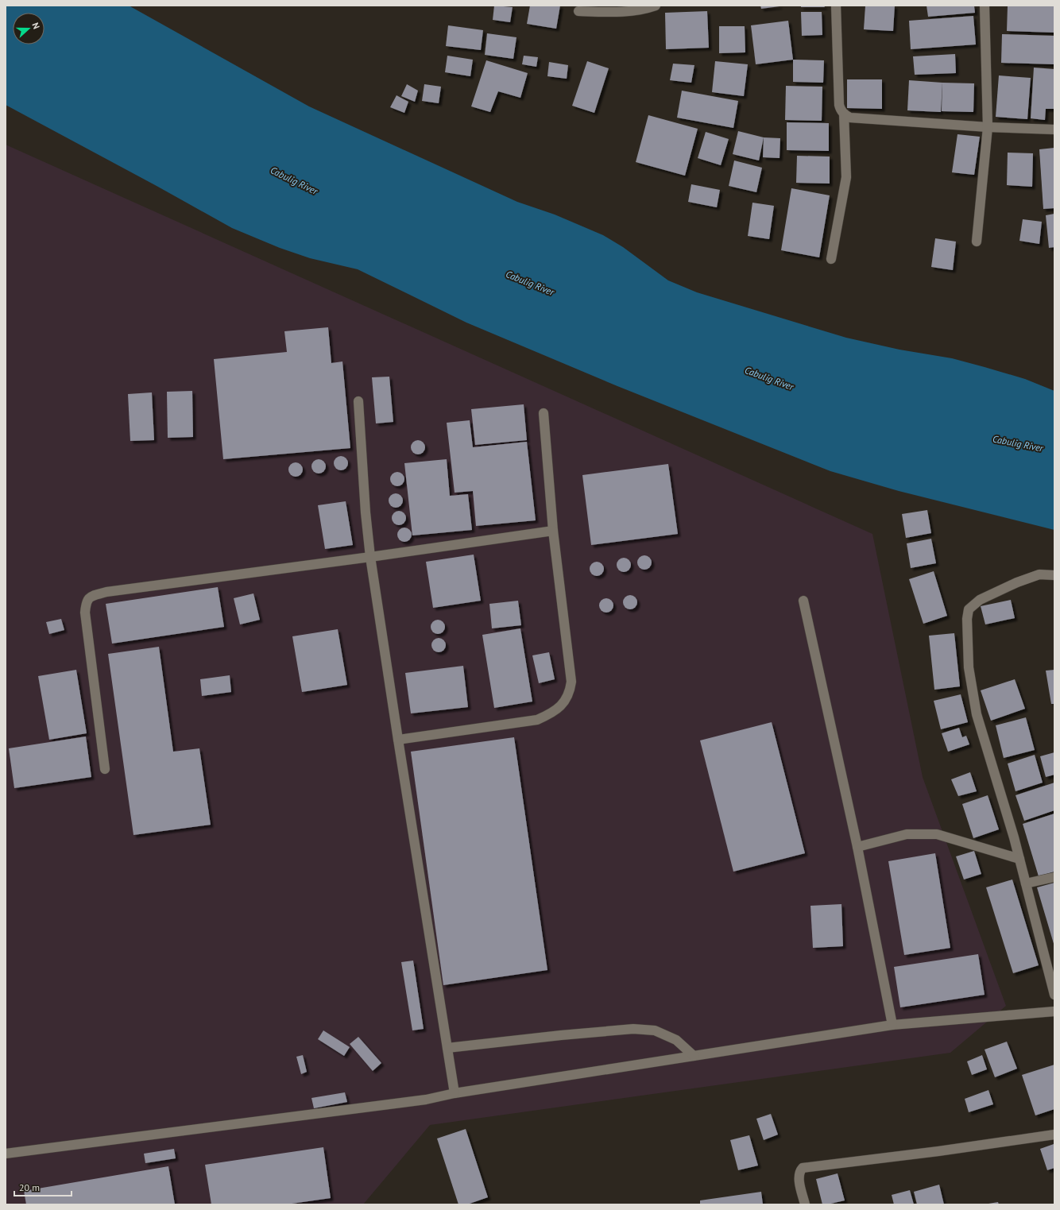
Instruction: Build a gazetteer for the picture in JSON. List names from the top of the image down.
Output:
{
  "water": ["Cabulig River"],
  "scale_bar": "20 m",
  "north": "right"
}
